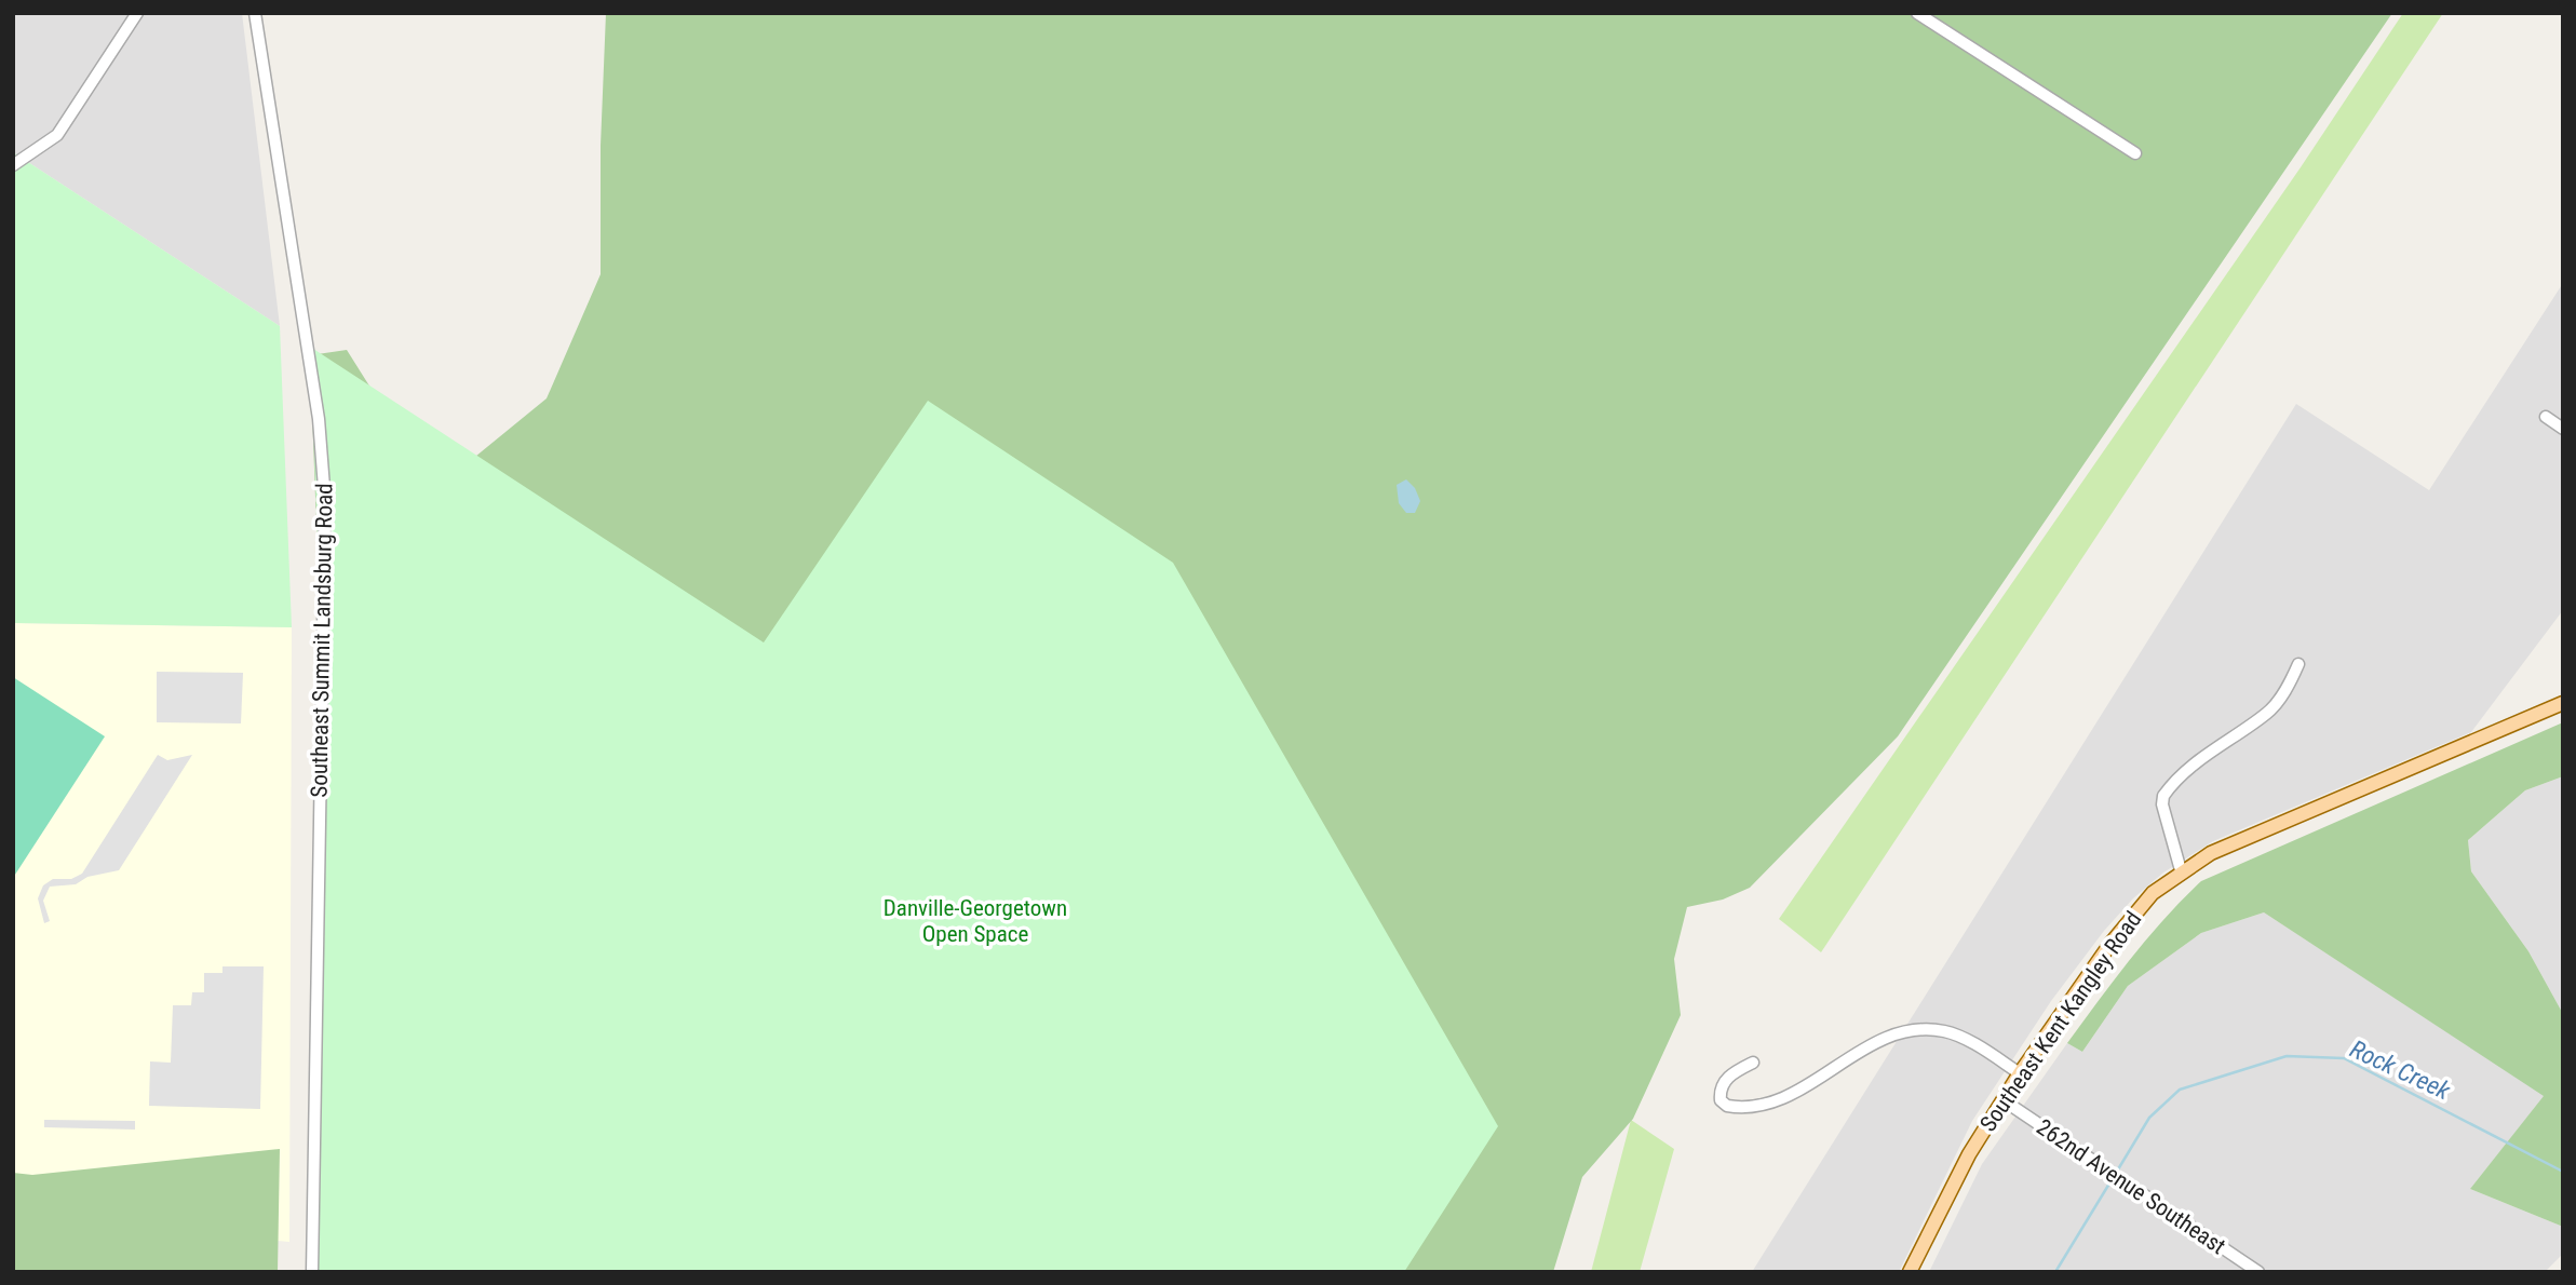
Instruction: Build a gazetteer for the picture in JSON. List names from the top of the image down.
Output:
{
  "streets": {
    "main road": ["Southeast Kent Kangley Road"],
    "street": ["Southeast Summit Landsburg Road", "262nd Avenue Southeast"]
  },
  "crossings": [
    ["Southeast Kent Kangley Road", "262nd Avenue Southeast"]
  ],
  "water": ["Rock Creek"],
  "parks": ["Danville-Georgetown Open Space"]
}
